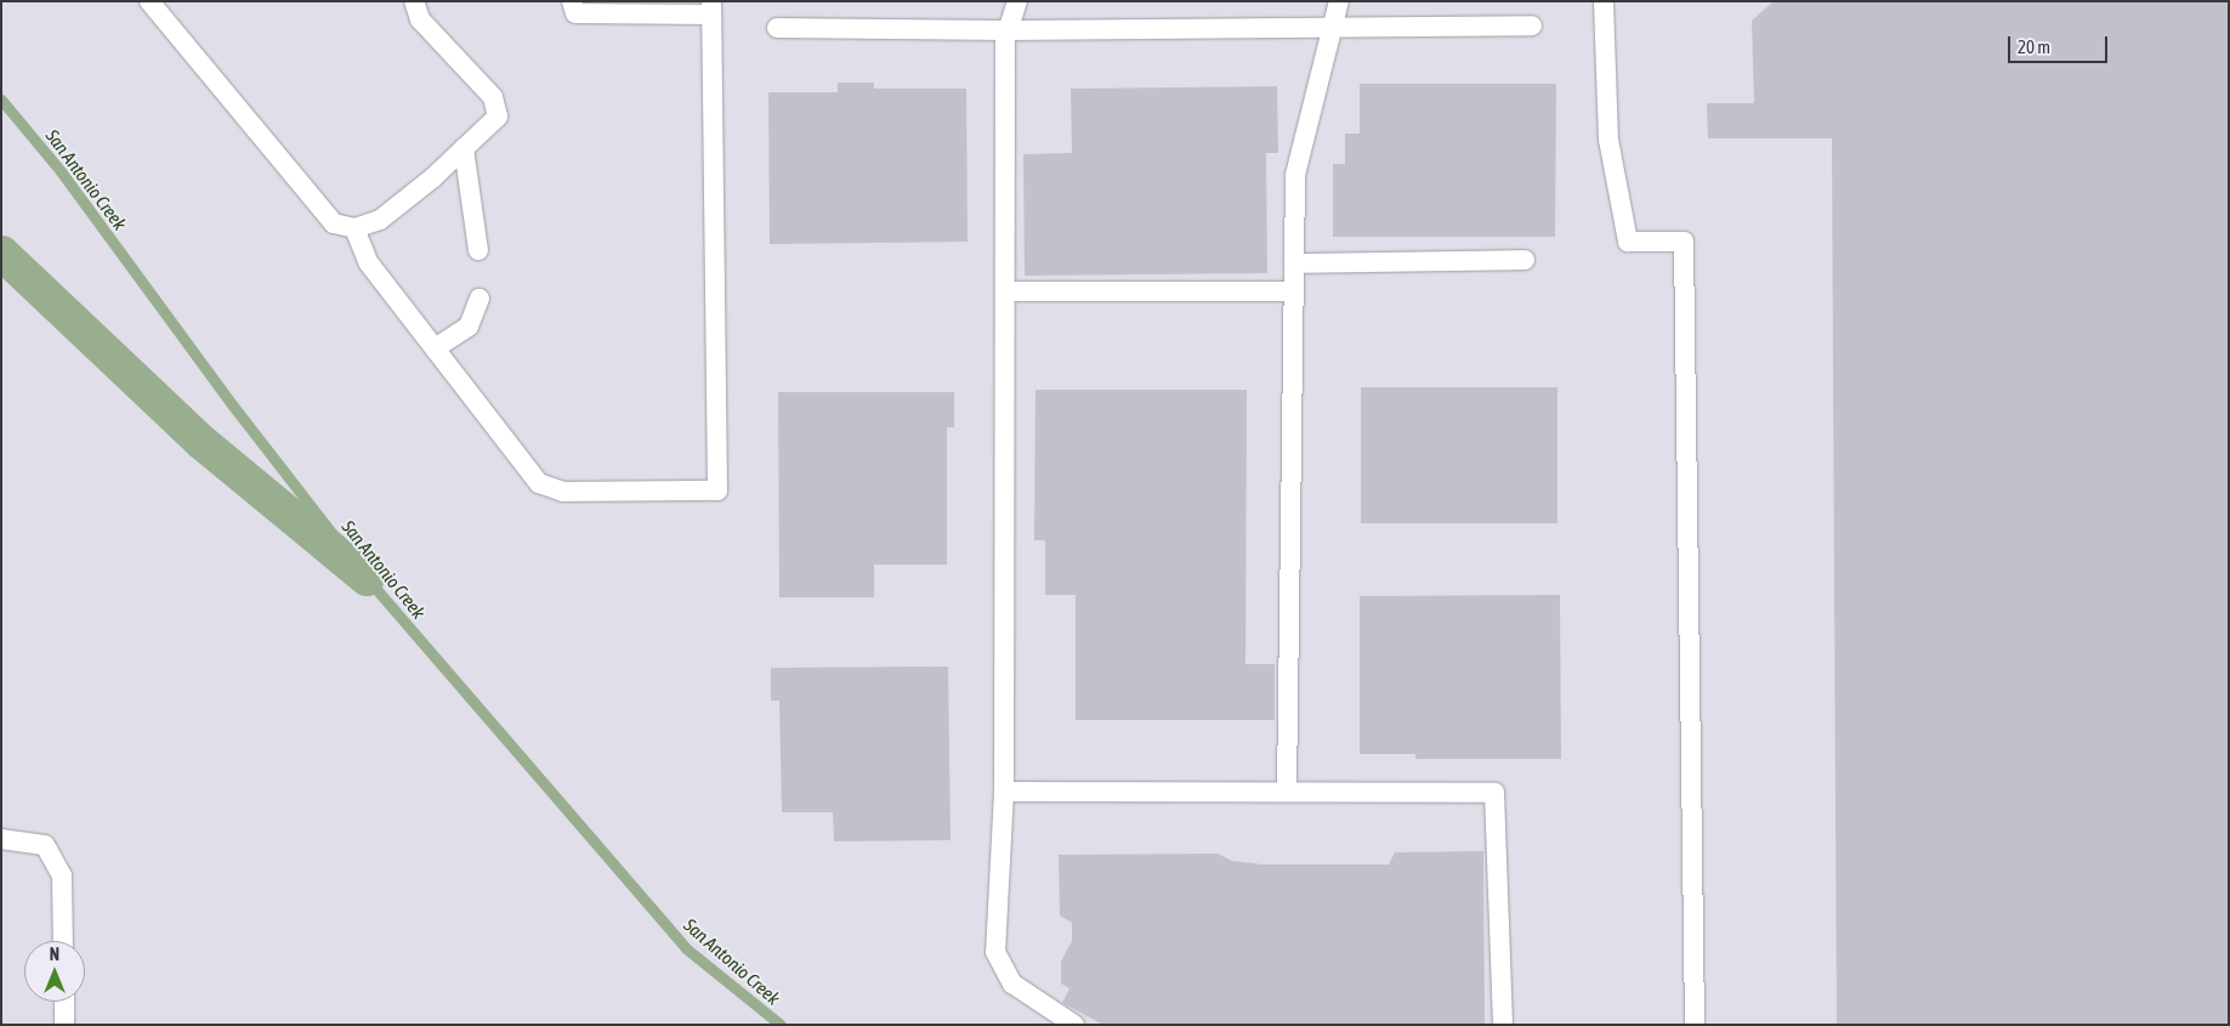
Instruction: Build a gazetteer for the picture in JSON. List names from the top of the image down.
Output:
{
  "water": ["San Antonio Creek"],
  "scale_bar": "20 m",
  "north": "top"
}
